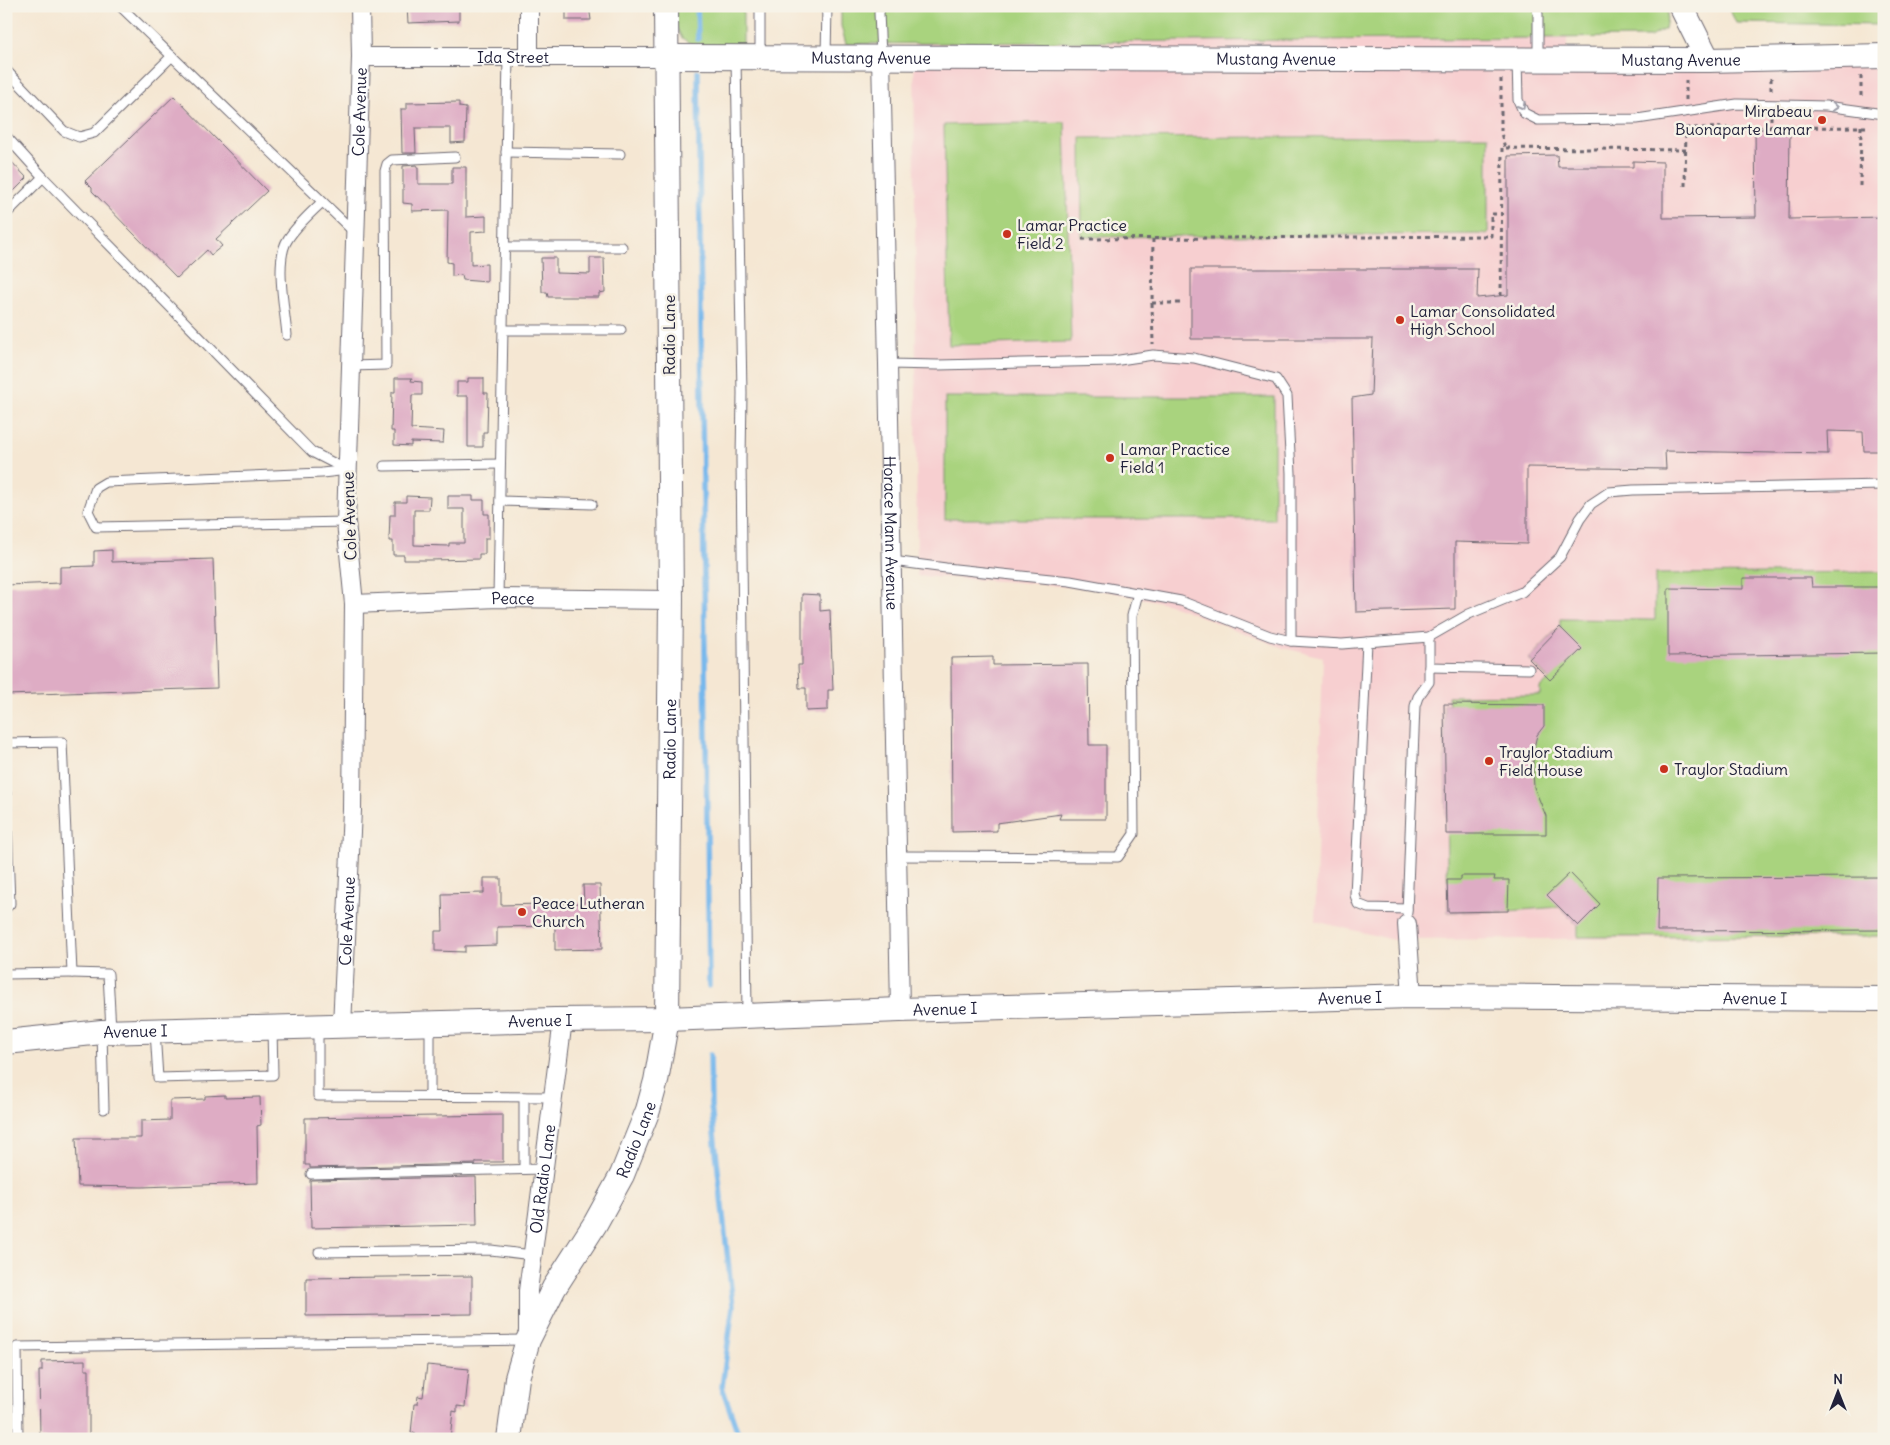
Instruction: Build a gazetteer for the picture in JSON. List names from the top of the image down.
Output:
{
  "streets": {
    "street": [
      "Ida Street",
      "Mustang Avenue",
      "Cole Avenue",
      "Radio Lane",
      "Horace Mann Avenue",
      "Peace",
      "Avenue I",
      "Old Radio Lane"
    ]
  },
  "crossings": [
    ["Ida Street", "Mustang Avenue"],
    ["Ida Street", "Cole Avenue"],
    ["Ida Street", "Radio Lane"],
    ["Mustang Avenue", "Radio Lane"],
    ["Mustang Avenue", "Horace Mann Avenue"],
    ["Cole Avenue", "Peace"],
    ["Cole Avenue", "Avenue I"],
    ["Radio Lane", "Peace"],
    ["Radio Lane", "Avenue I"],
    ["Radio Lane", "Old Radio Lane"],
    ["Horace Mann Avenue", "Avenue I"],
    ["Avenue I", "Old Radio Lane"]
  ],
  "places": [
    "Mirabeau Buonaparte Lamar",
    "Lamar Practice Field 2",
    "Lamar Consolidated High School",
    "Lamar Practice Field 1",
    "Traylor Stadium Field House",
    "Traylor Stadium",
    "Peace Lutheran Church"
  ],
  "north": "top"
}
